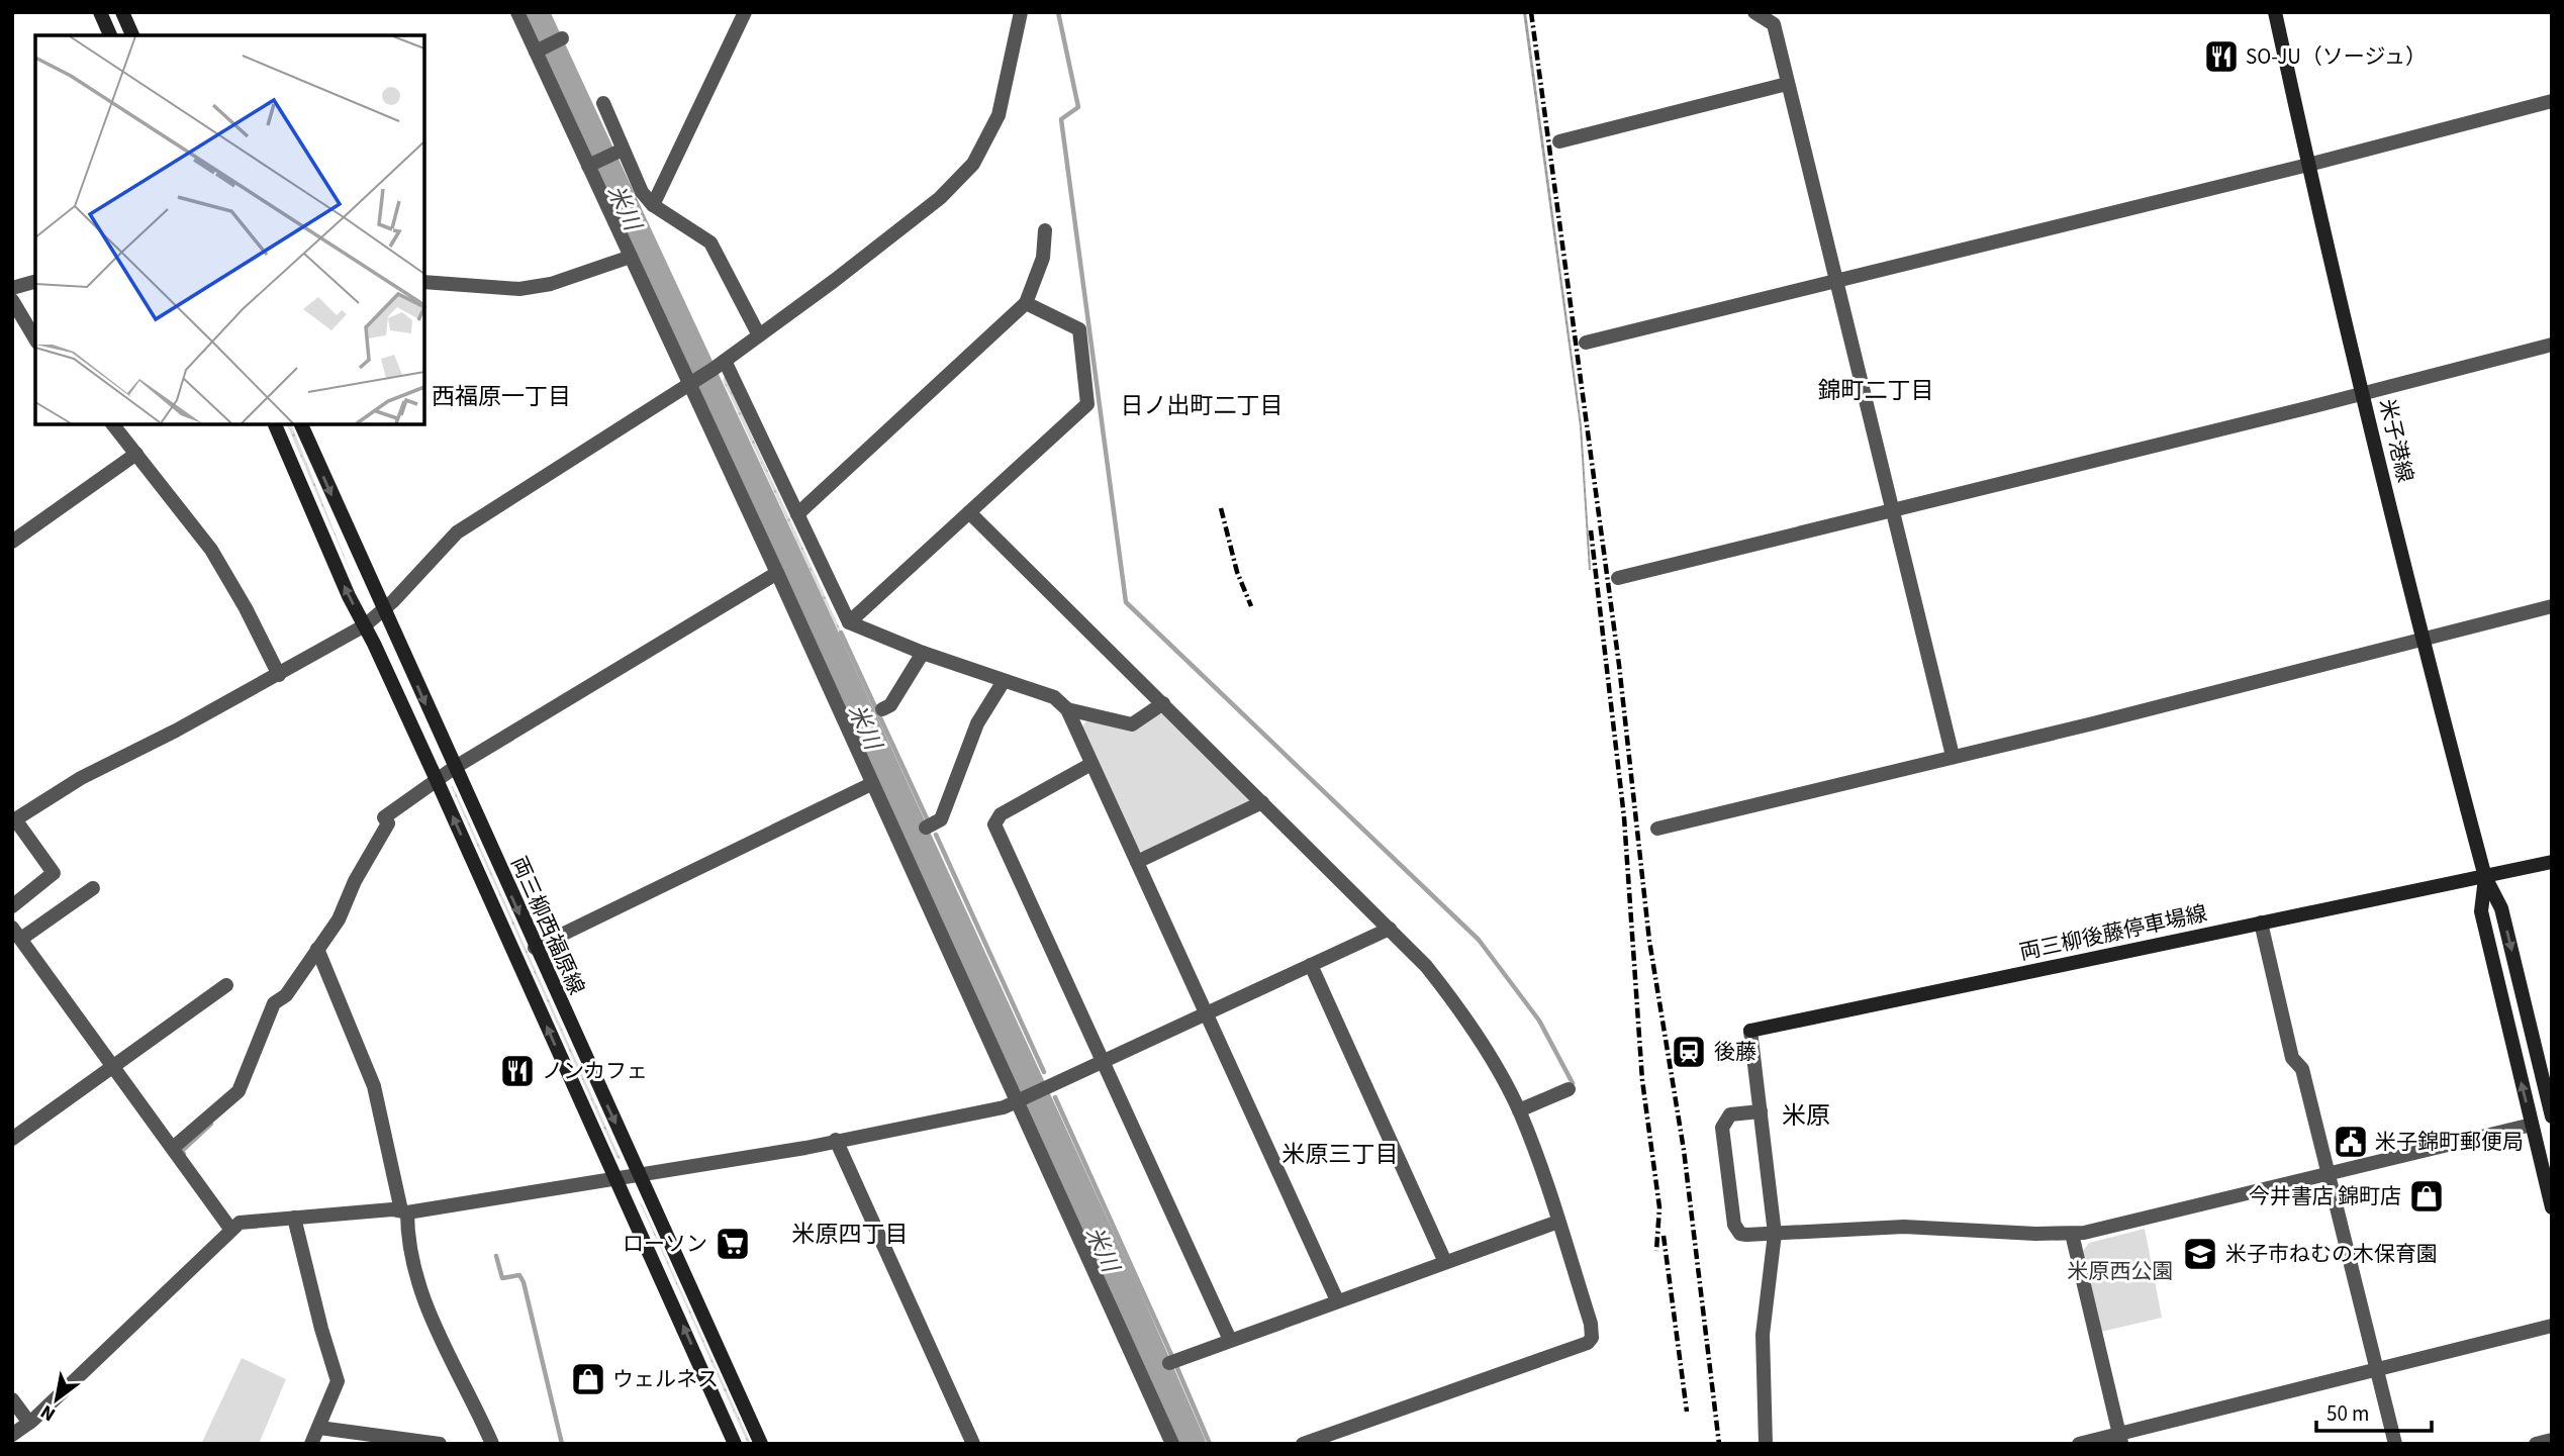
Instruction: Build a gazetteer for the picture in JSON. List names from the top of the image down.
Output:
{
  "streets": {
    "main road": ["米子港線", "両三柳西福原線", "両三柳後藤停車場線"]
  },
  "crossings": [
    ["米子港線", "両三柳後藤停車場線"]
  ],
  "districts": [
    "錦町二丁目",
    "西福原一丁目",
    "日ノ出町二丁目",
    "米原",
    "米原三丁目",
    "米原四丁目"
  ],
  "water": ["米川"],
  "parks": ["米原西公園"],
  "places": {
    "restaurant": ["SO-JU（ソージュ）", "ノンカフェ"],
    "station": ["後藤"],
    "public building": ["米子錦町郵便局"],
    "shop": ["今井書店 錦町店", "ウェルネス"],
    "supermarket": ["ローソン"],
    "school or university": ["米子市ねむの木保育園"]
  },
  "scale_bar": "50 m",
  "north": "bottom left"
}
